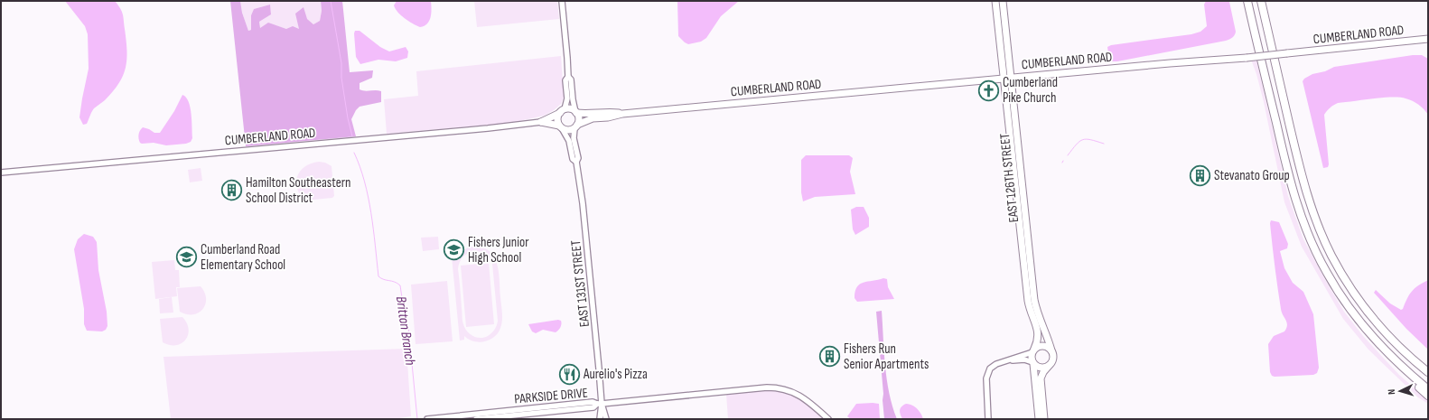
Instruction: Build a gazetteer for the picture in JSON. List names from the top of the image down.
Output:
{
  "streets": {
    "main road": ["CUMBERLAND ROAD", "EAST 126TH STREET"],
    "street": ["EAST 131ST STREET", "PARKSIDE DRIVE"]
  },
  "crossings": [
    ["CUMBERLAND ROAD", "EAST 126TH STREET"],
    ["CUMBERLAND ROAD", "EAST 131ST STREET"],
    ["EAST 131ST STREET", "PARKSIDE DRIVE"]
  ],
  "water": ["Britton Branch"],
  "places": {
    "church": ["Cumberland Pike Church"],
    "building": ["Stevanato Group", "Hamilton Southeastern School District", "Fishers Run Senior Apartments"],
    "school or university": ["Fishers Junior High School", "Cumberland Road Elementary School"],
    "restaurant": ["Aurelio's Pizza"]
  },
  "north": "left"
}
